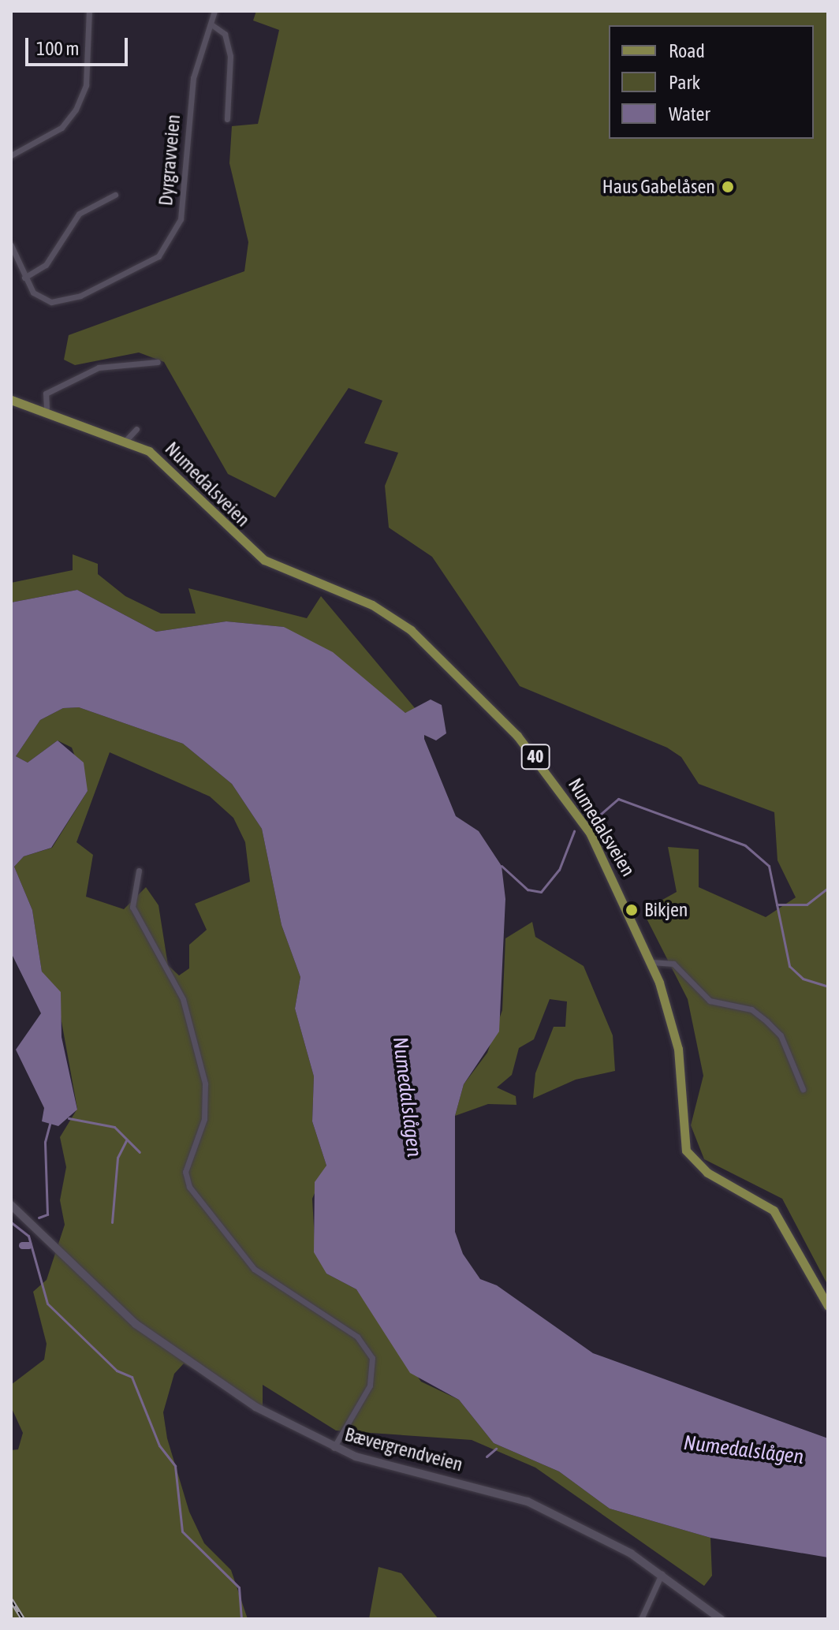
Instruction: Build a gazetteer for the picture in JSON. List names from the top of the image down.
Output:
{
  "streets": {
    "main road": ["Numedalsveien", "40", "Bævergrendveien"],
    "street": ["Dyrgravveien"]
  },
  "water": ["Numedalslågen"],
  "places": ["Haus Gabelåsen", "Bikjen"],
  "legend": ["Road", "Park", "Water"],
  "scale_bar": "100 m"
}
